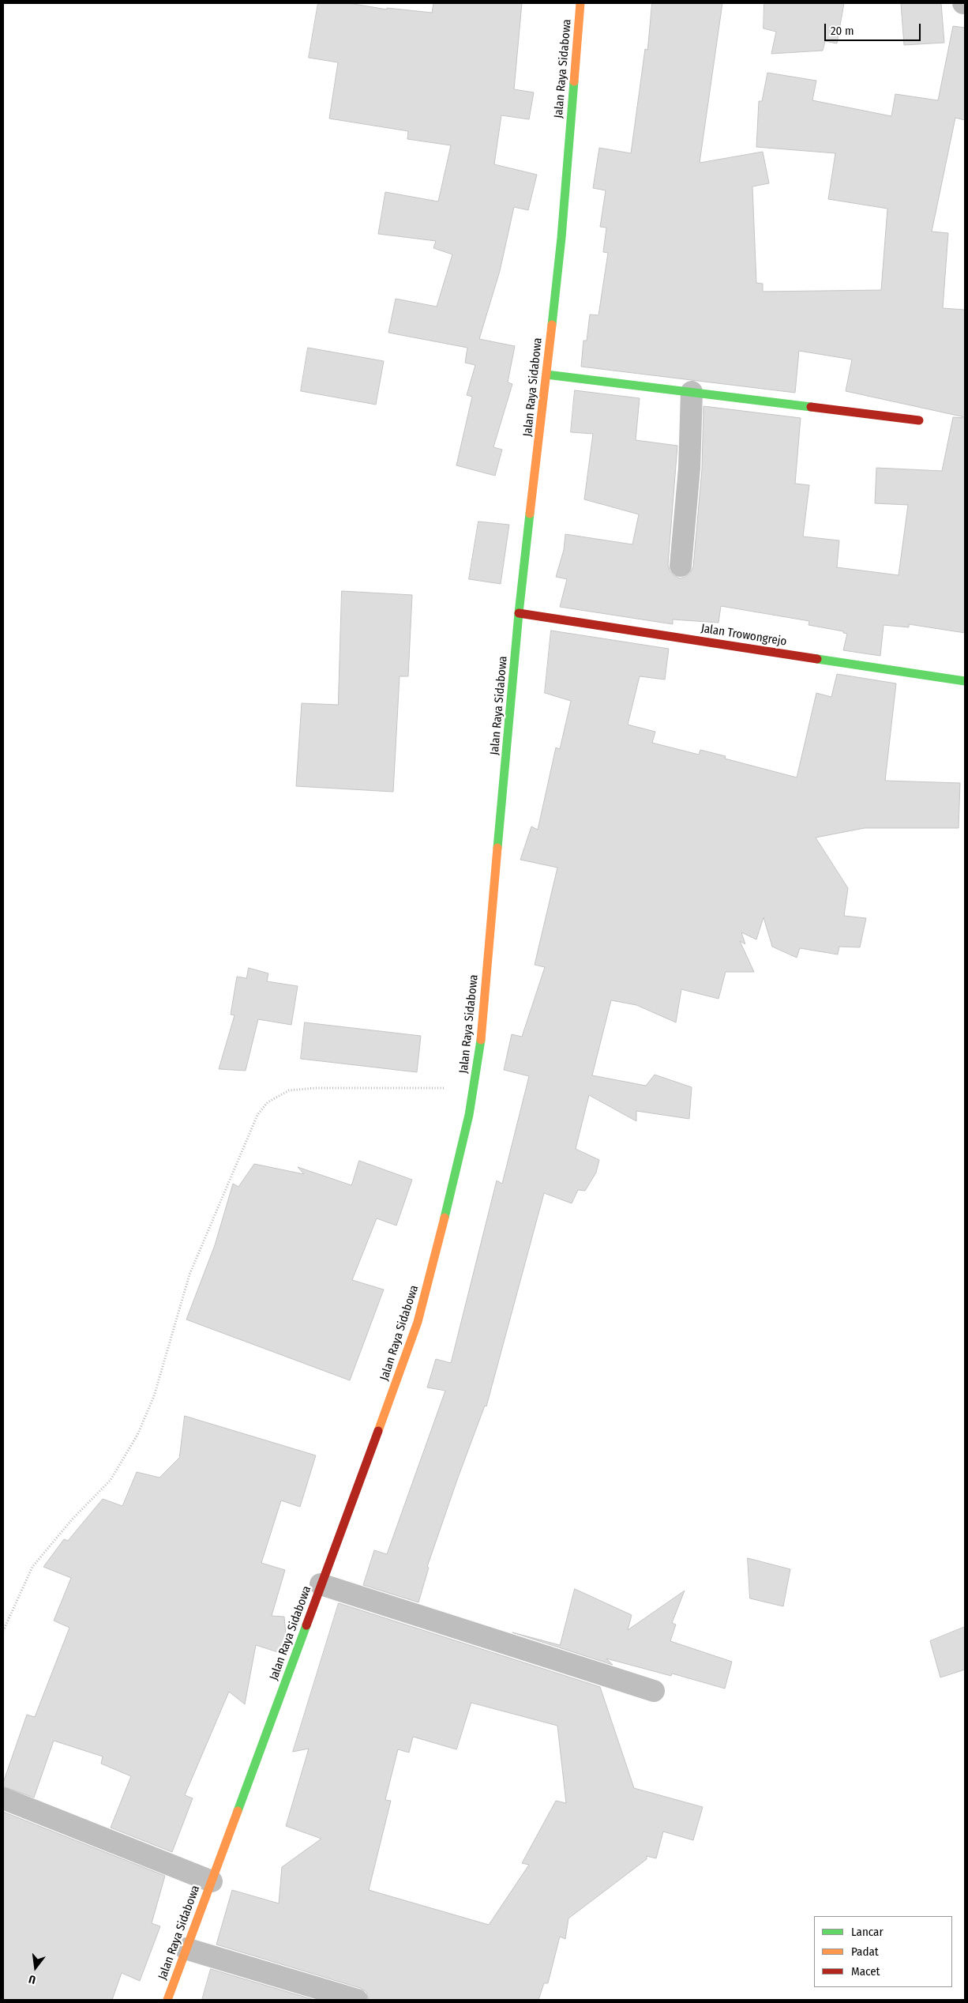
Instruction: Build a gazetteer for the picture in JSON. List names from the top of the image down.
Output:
{
  "streets": {
    "main road": ["Jalan Raya Sidabowa", "Jalan Trowongrejo"]
  },
  "crossings": [
    ["Jalan Raya Sidabowa", "Jalan Trowongrejo"]
  ],
  "legend": ["Lancar", "Padat", "Macet"],
  "scale_bar": "20 m",
  "north": "bottom"
}
